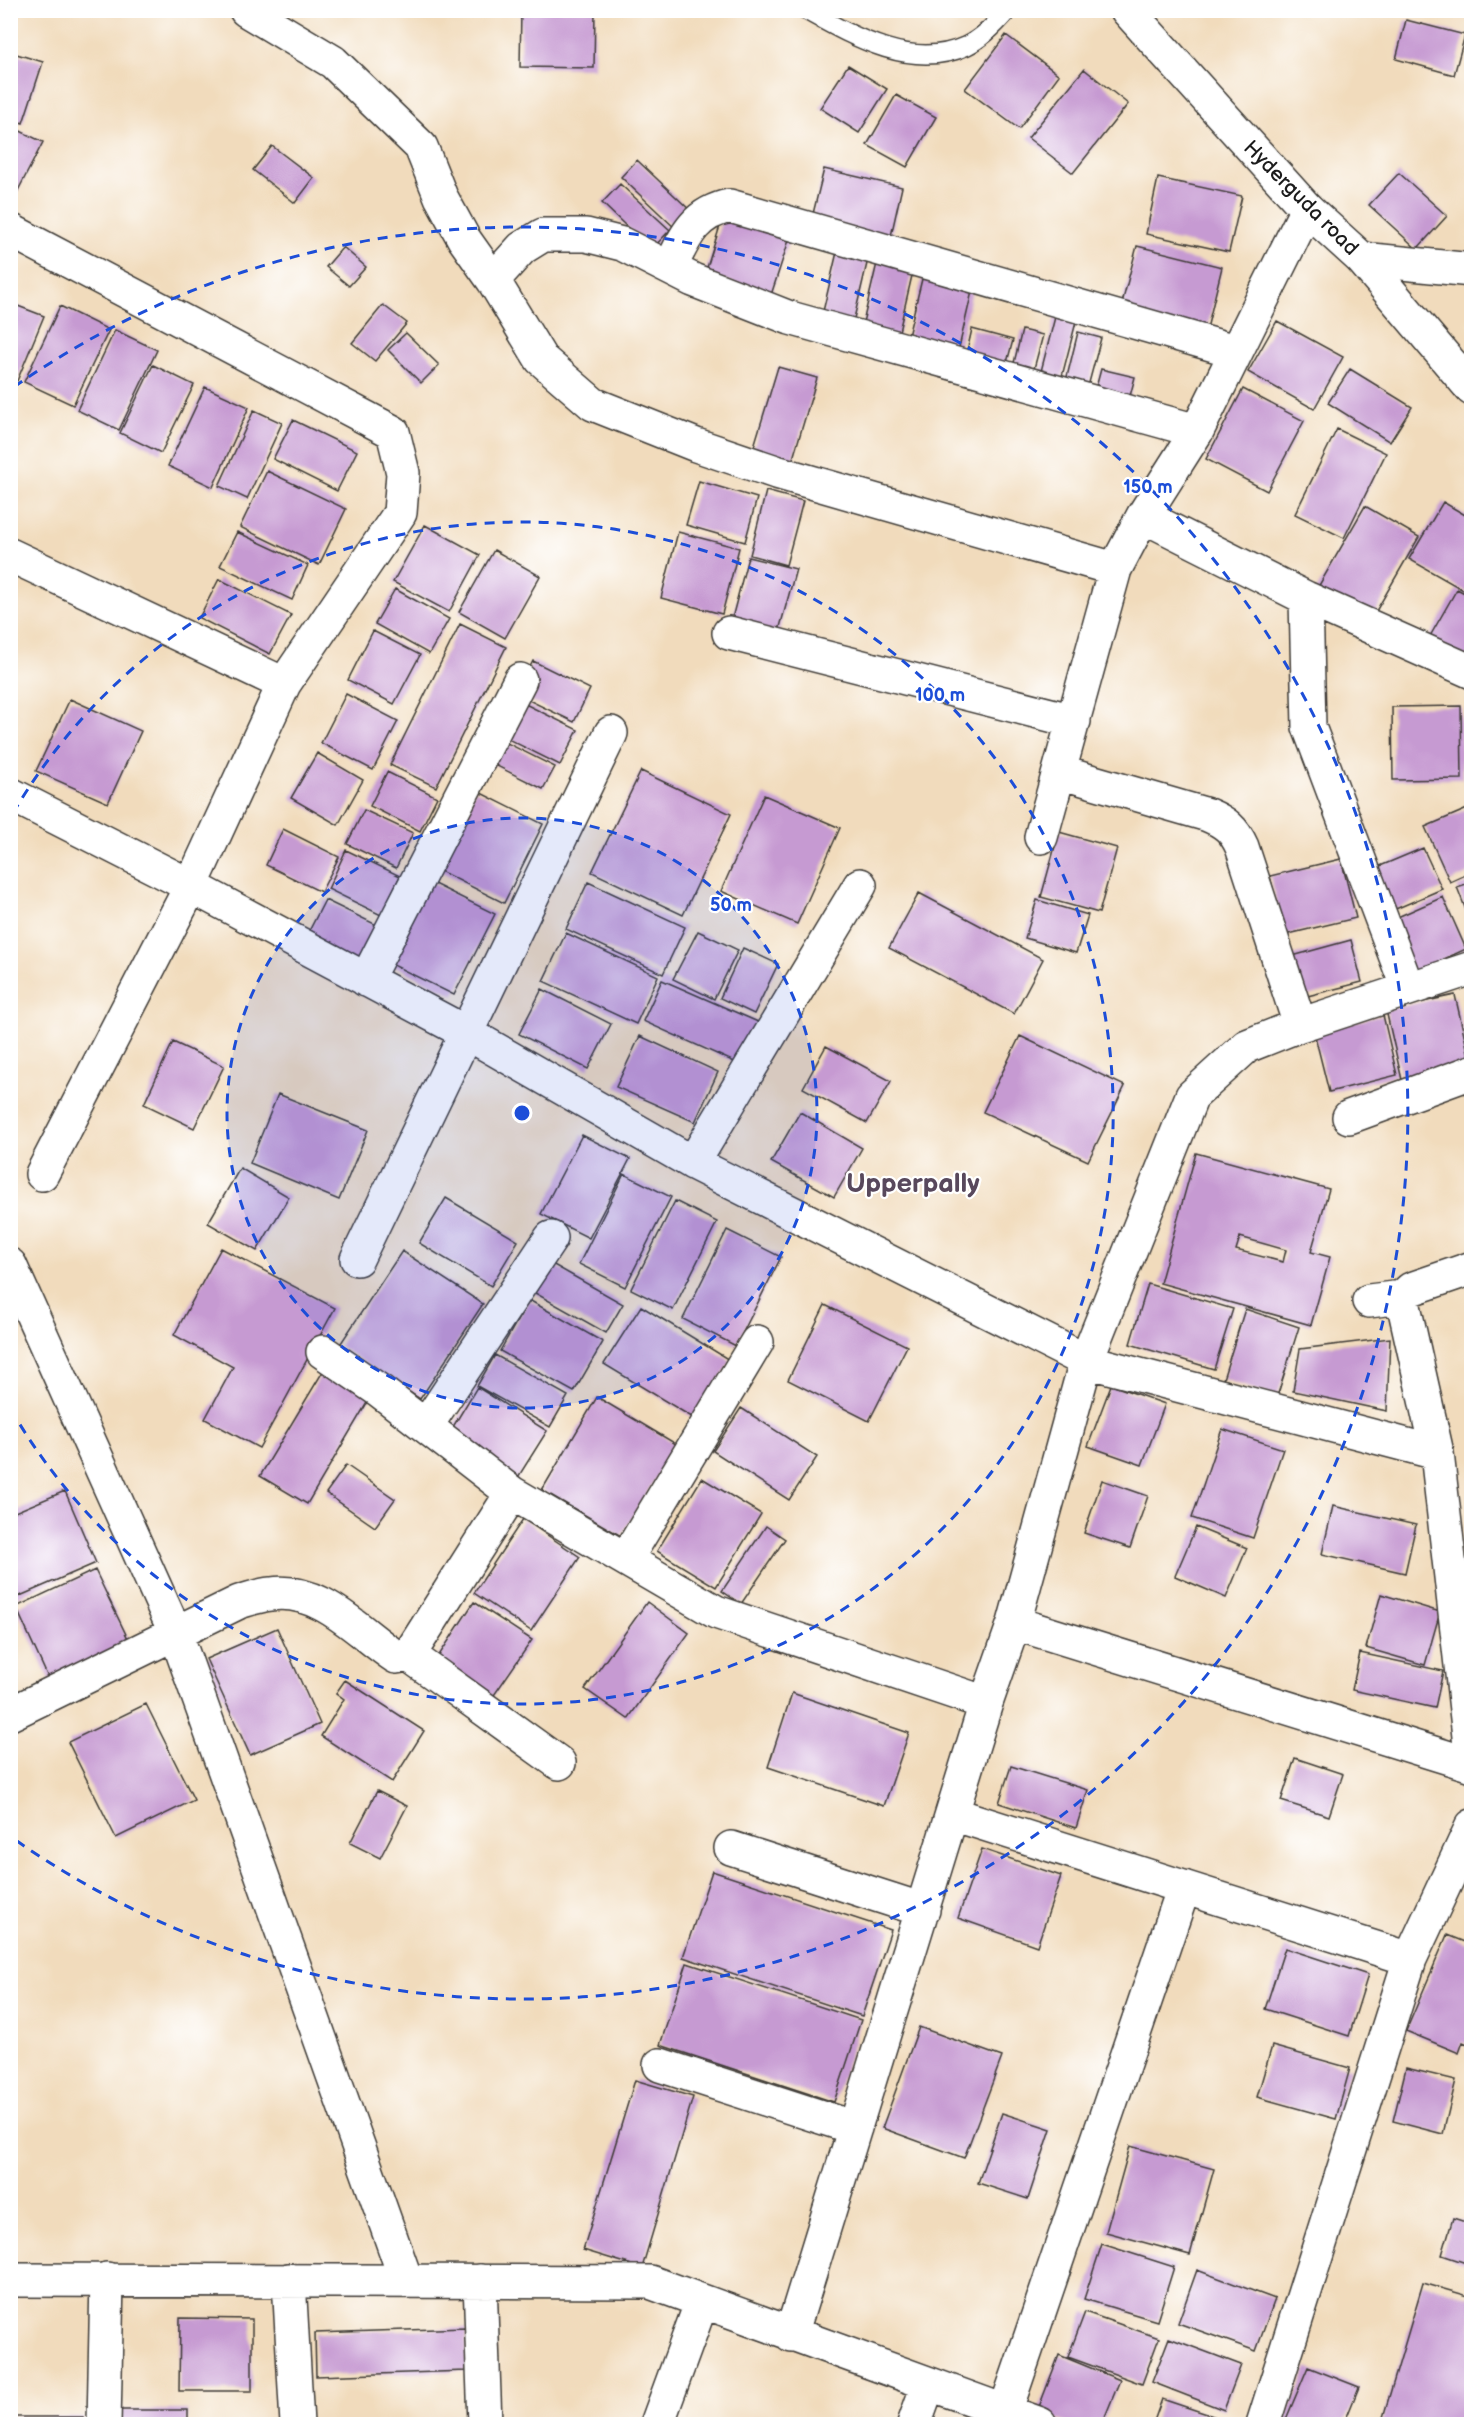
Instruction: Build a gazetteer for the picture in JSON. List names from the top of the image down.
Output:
{
  "streets": {
    "street": ["Hyderguda road"]
  },
  "districts": ["Upperpally"],
  "rings": ["150 m", "100 m", "50 m"]
}
